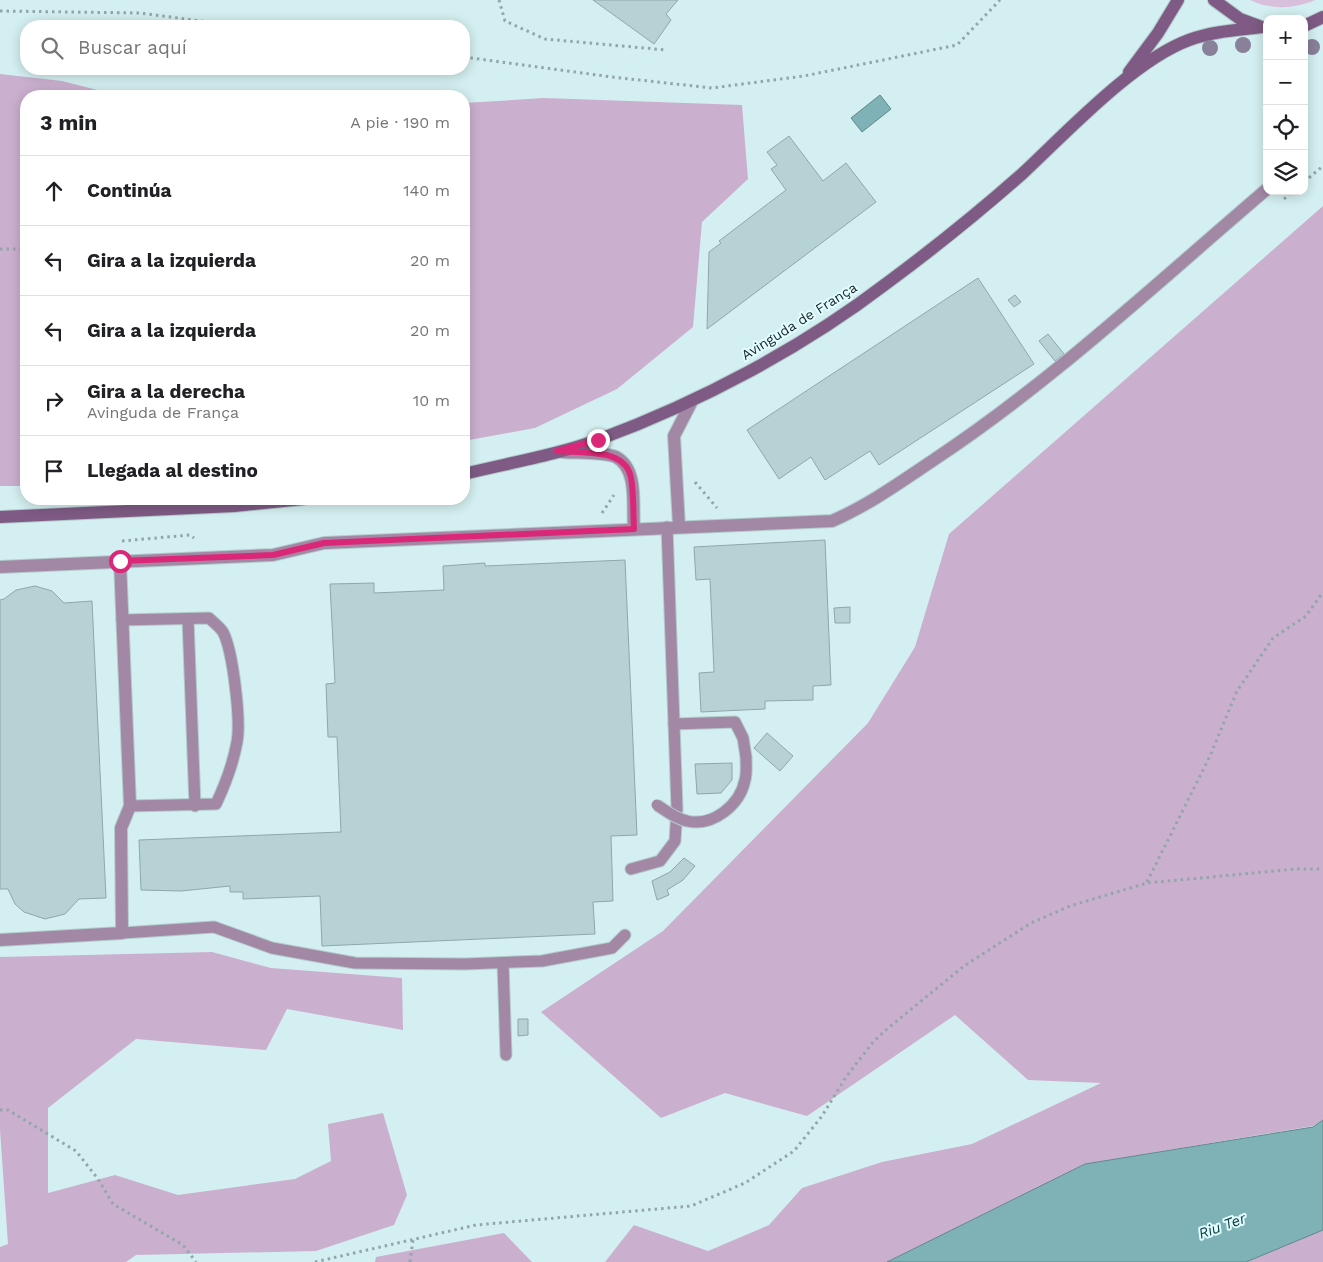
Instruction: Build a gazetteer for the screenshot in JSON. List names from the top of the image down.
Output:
{
  "streets": {
    "main road": ["Avinguda de França"]
  },
  "water": ["Riu Ter"],
  "page": {
    "map_buttons": ["+", "−"],
    "search": "Buscar aquí",
    "heading": ["3 min", "A pie · 190 m"],
    "list": [
      ["Continúa", "140 m"],
      ["Gira a la izquierda", "20 m"],
      ["Gira a la izquierda", "20 m"],
      ["Gira a la derecha", "Avinguda de França", "10 m"],
      "Llegada al destino"
    ]
  }
}
